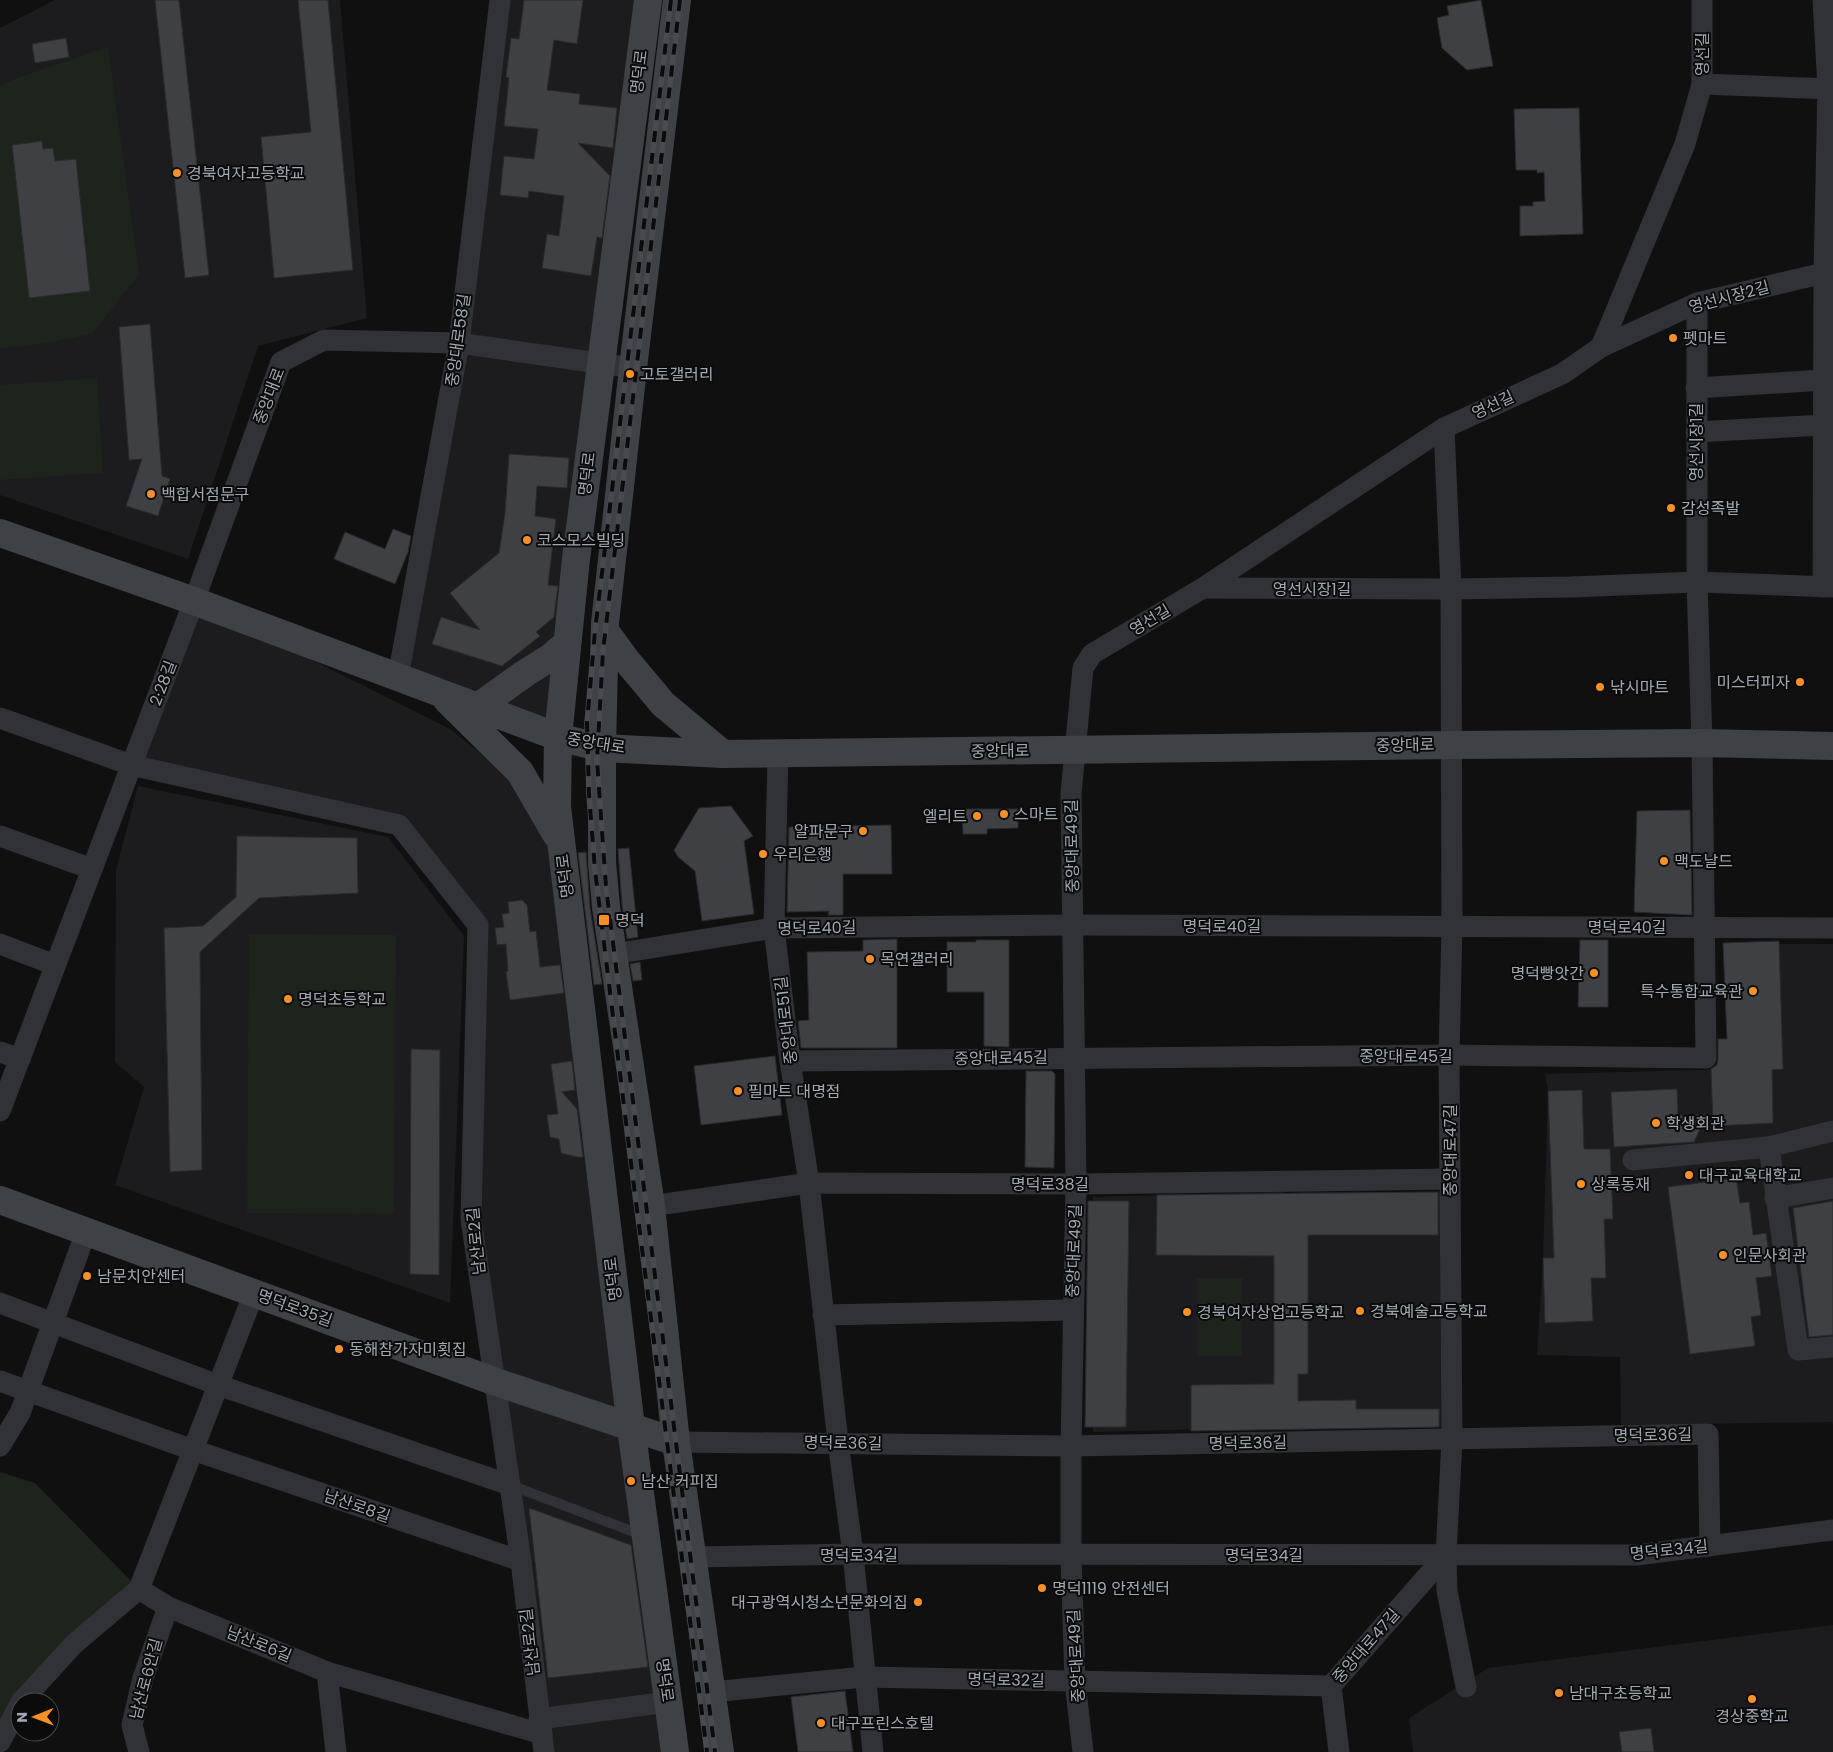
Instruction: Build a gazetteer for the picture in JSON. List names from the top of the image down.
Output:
{
  "streets": {
    "main road": ["명덕로", "중앙대로", "명덕로35길"],
    "street": [
      "영선길",
      "영선시장2길",
      "중앙대로58길",
      "영선시장1길",
      "2·28길",
      "중앙대로49길",
      "명덕로40길",
      "중앙대로51길",
      "중앙대로45길",
      "중앙대로47길",
      "명덕로38길",
      "남산로2길",
      "명덕로36길",
      "남산로8길",
      "명덕로34길",
      "남산로6길",
      "남산로6안길",
      "명덕로32길"
    ]
  },
  "crossings": [
    ["영선길", "영선시장2길"],
    ["영선길", "영선시장1길"],
    ["영선길", "중앙대로49길"],
    ["명덕로", "중앙대로"],
    ["명덕로", "명덕로40길"],
    ["명덕로", "명덕로38길"],
    ["명덕로", "명덕로35길"],
    ["명덕로", "명덕로36길"],
    ["명덕로", "명덕로34길"],
    ["명덕로", "명덕로32길"],
    ["영선시장2길", "영선시장1길"],
    ["중앙대로58길", "중앙대로"],
    ["중앙대로", "2·28길"],
    ["중앙대로", "중앙대로49길"],
    ["중앙대로", "중앙대로51길"],
    ["중앙대로", "중앙대로45길"],
    ["중앙대로", "중앙대로47길"],
    ["영선시장1길", "중앙대로45길"],
    ["2·28길", "남산로2길"],
    ["중앙대로49길", "명덕로40길"],
    ["중앙대로49길", "중앙대로45길"],
    ["중앙대로49길", "명덕로38길"],
    ["중앙대로49길", "명덕로36길"],
    ["중앙대로49길", "명덕로34길"],
    ["중앙대로49길", "명덕로32길"],
    ["명덕로40길", "중앙대로51길"],
    ["명덕로40길", "중앙대로45길"],
    ["명덕로40길", "중앙대로47길"],
    ["중앙대로51길", "중앙대로45길"],
    ["중앙대로51길", "명덕로38길"],
    ["중앙대로51길", "명덕로36길"],
    ["중앙대로51길", "명덕로34길"],
    ["중앙대로51길", "명덕로32길"],
    ["중앙대로45길", "중앙대로47길"],
    ["중앙대로47길", "명덕로38길"],
    ["중앙대로47길", "명덕로36길"],
    ["중앙대로47길", "명덕로34길"],
    ["중앙대로47길", "명덕로32길"],
    ["남산로2길", "명덕로35길"],
    ["남산로2길", "남산로8길"],
    ["남산로2길", "남산로6길"],
    ["명덕로35길", "명덕로36길"],
    ["명덕로36길", "명덕로34길"],
    ["남산로6길", "남산로6안길"]
  ],
  "places": {
    "other": [
      "경북여자고등학교",
      "펫마트",
      "고토갤러리",
      "백합서점문구",
      "감성족발",
      "코스모스빌딩",
      "미스터피자",
      "낚시마트",
      "스마트",
      "엘리트",
      "알파문구",
      "우리은행",
      "맥도날드",
      "목연갤러리",
      "명덕빵앗간",
      "특수통합교육관",
      "명덕초등학교",
      "필마트 대명점",
      "학생회관",
      "대구교육대학교",
      "상록동재",
      "인문사회관",
      "남문치안센터",
      "경북예술고등학교",
      "경북여자상업고등학교",
      "동해참가자미횟집",
      "남산 커피집",
      "명덕1119 안전센터",
      "대구광역시청소년문화의집",
      "남대구초등학교",
      "경상중학교",
      "대구프린스호텔"
    ],
    "transit": ["명덕"]
  },
  "north": "left"
}
